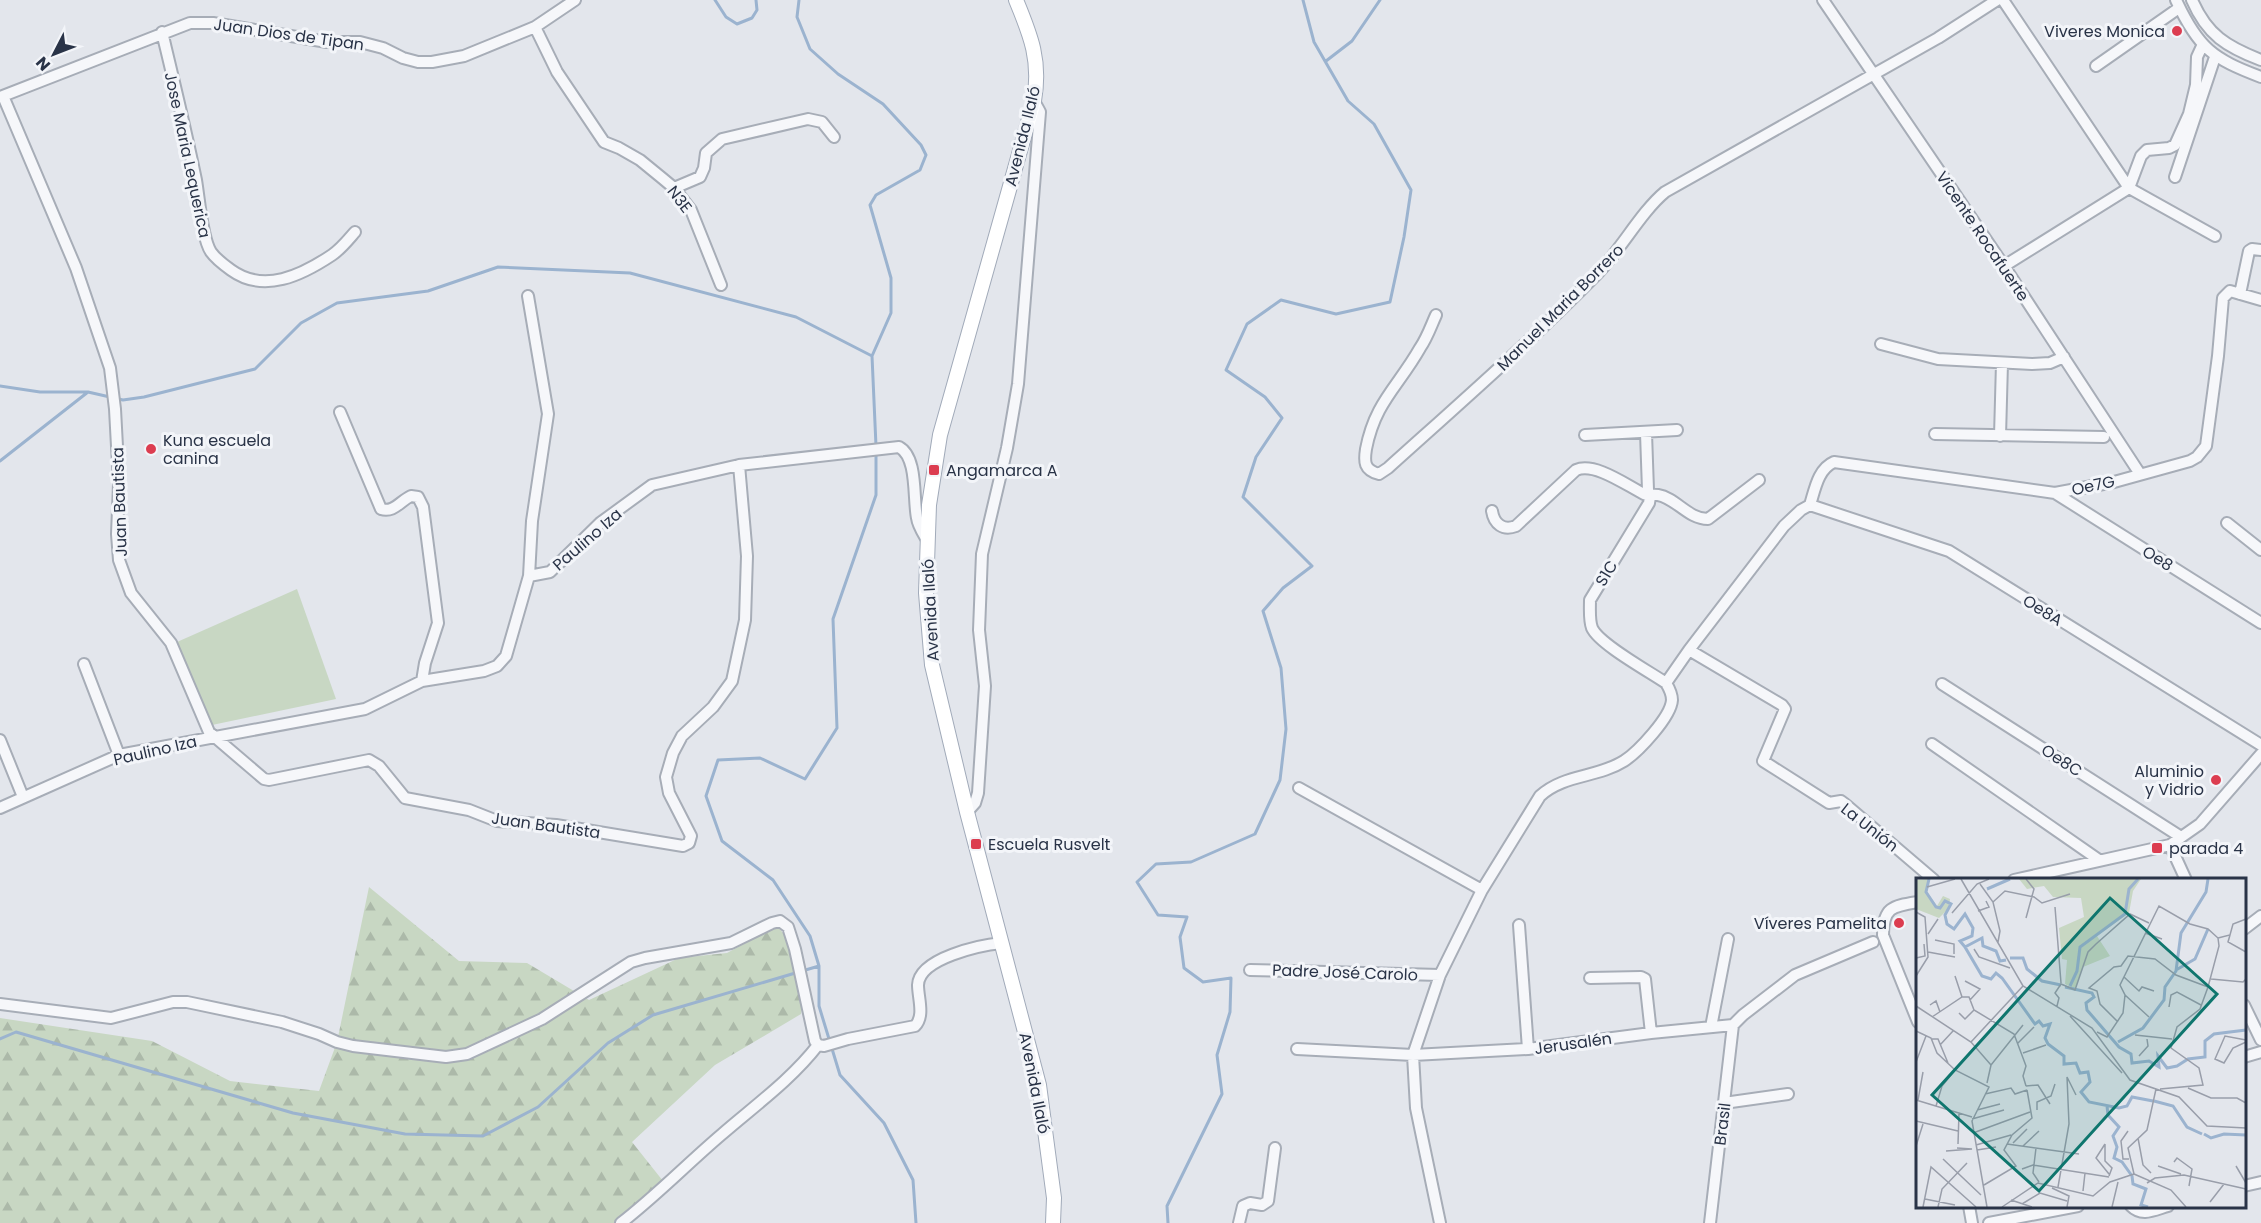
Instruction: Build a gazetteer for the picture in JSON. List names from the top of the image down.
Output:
{
  "streets": {
    "main road": ["Avenida Ilaló"],
    "street": [
      "Juan Dios de Tipan",
      "Jose Maria Lequerica",
      "N3E",
      "Vicente Rocafuerte",
      "Manuel Maria Borrero",
      "Oe7G",
      "Juan Bautista",
      "Paulino Iza",
      "Oe8",
      "S1C",
      "Oe8A",
      "Oe8C",
      "La Unión",
      "Padre José Carolo",
      "Jerusalén",
      "Brasil"
    ]
  },
  "crossings": [
    ["Juan Dios de Tipan", "Jose Maria Lequerica"],
    ["Juan Dios de Tipan", "N3E"],
    ["Juan Dios de Tipan", "Juan Bautista"],
    ["Avenida Ilaló", "Paulino Iza"],
    ["Vicente Rocafuerte", "Manuel Maria Borrero"],
    ["Vicente Rocafuerte", "Oe7G"],
    ["Oe7G", "Oe8"],
    ["Oe7G", "Oe8A"],
    ["Juan Bautista", "Paulino Iza"],
    ["Jerusalén", "Brasil"]
  ],
  "places": {
    "other": [
      "Viveres Monica",
      "Kuna escuela canina",
      "Aluminio y Vidrio",
      "Víveres Pamelita"
    ],
    "transit": ["Angamarca A", "Escuela Rusvelt", "parada 4"]
  },
  "north": "bottom left"
}
